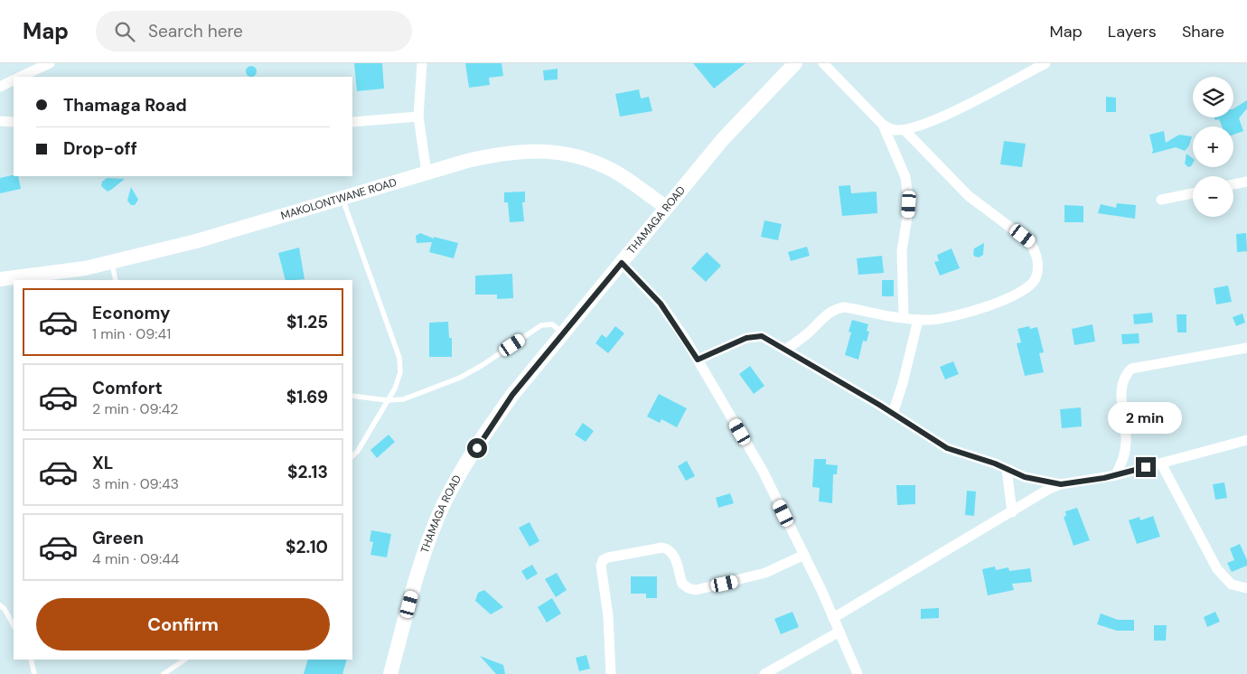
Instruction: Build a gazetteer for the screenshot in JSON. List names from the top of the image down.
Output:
{
  "streets": {
    "main road": ["MAKOLONTWANE ROAD", "THAMAGA ROAD"]
  },
  "crossings": [
    ["MAKOLONTWANE ROAD", "THAMAGA ROAD"]
  ],
  "page": {
    "header": "Map",
    "search": "Search here",
    "nav": ["Map", "Layers", "Share"],
    "map_buttons": ["+", "−"],
    "banner": ["Thamaga Road", "Drop-off"],
    "list": [
      {
        "name": "Economy",
        "note": "1 min · 09:41",
        "value": "$1.25"
      },
      {
        "name": "Comfort",
        "note": "2 min · 09:42",
        "value": "$1.69"
      },
      {
        "name": "XL",
        "note": "3 min · 09:43",
        "value": "$2.13"
      },
      {
        "name": "Green",
        "note": "4 min · 09:44",
        "value": "$2.10"
      }
    ],
    "bubble": "2 min",
    "buttons": "Confirm"
  }
}
